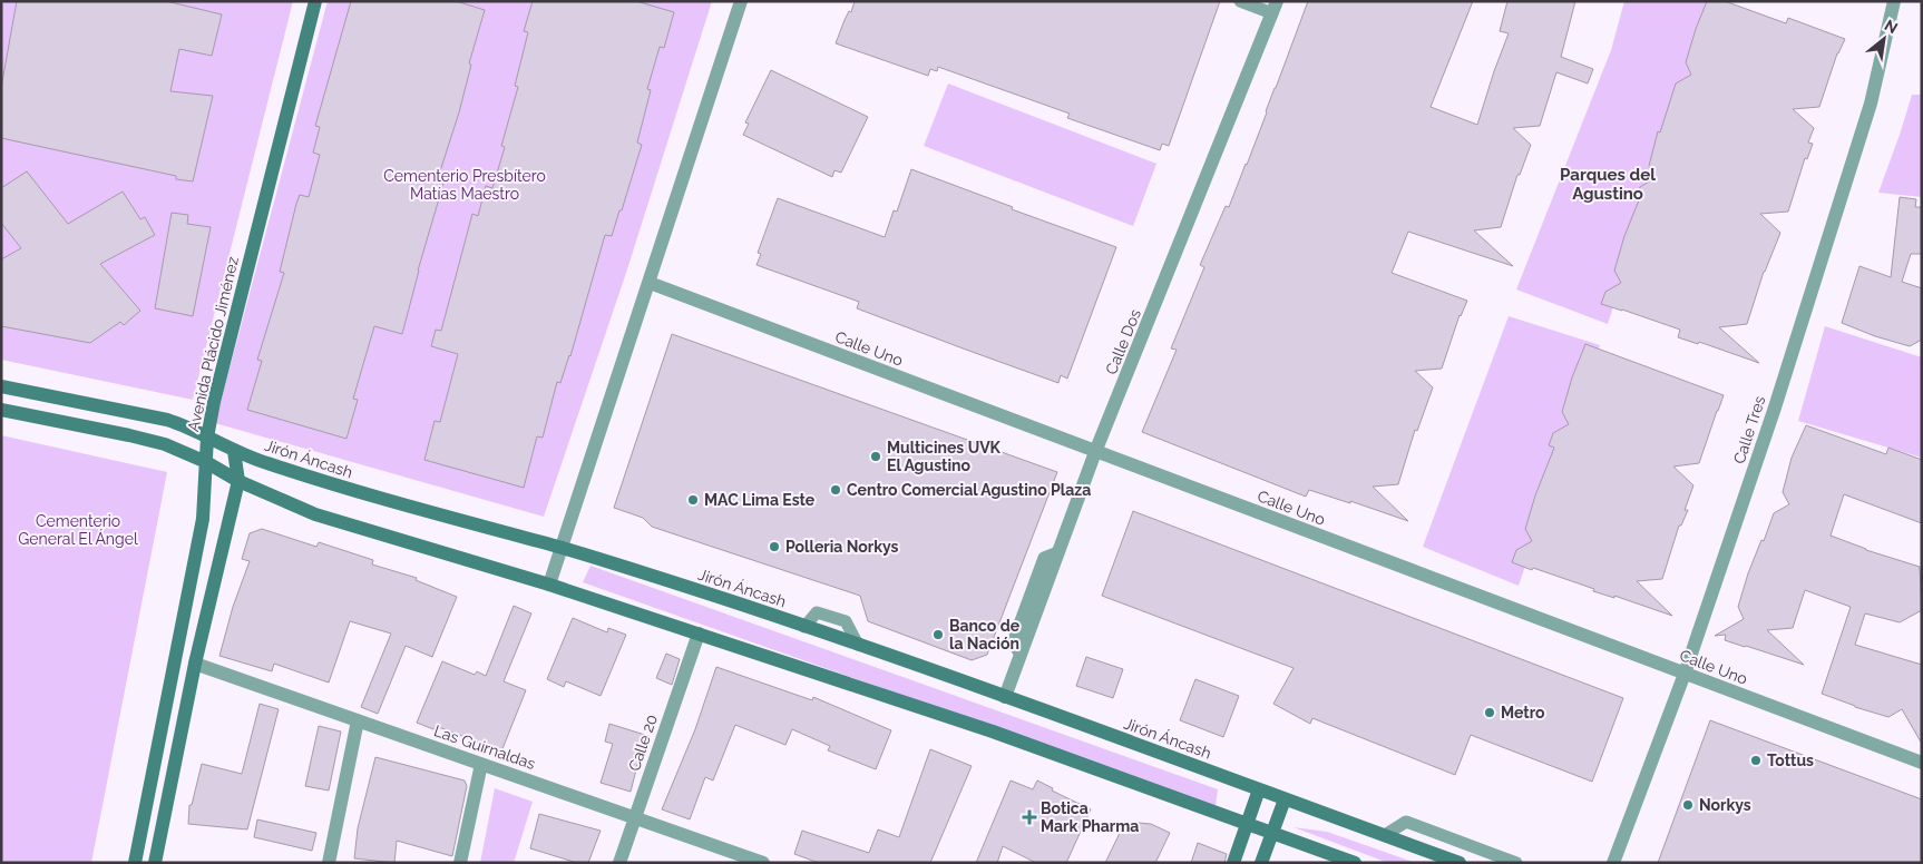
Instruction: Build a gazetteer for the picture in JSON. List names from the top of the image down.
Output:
{
  "streets": {
    "main road": ["Avenida Plácido Jiménez", "Jirón Áncash"],
    "street": [
      "Calle Dos",
      "Calle Uno",
      "Calle Tres",
      "Calle 20",
      "Las Guirnaldas"
    ]
  },
  "crossings": [
    ["Calle Dos", "Calle Uno"],
    ["Calle Dos", "Jirón Áncash"],
    ["Avenida Plácido Jiménez", "Jirón Áncash"],
    ["Calle Uno", "Calle Tres"],
    ["Calle 20", "Las Guirnaldas"]
  ],
  "districts": ["Parques del Agustino"],
  "parks": ["Cementerio Presbítero Matías Maestro", "Cementerio General El Ángel"],
  "places": {
    "other": [
      "Multicines UVK El Agustino",
      "Centro Comercial Agustino Plaza",
      "MAC Lima Este",
      "Polleria Norkys",
      "Banco de la Nación",
      "Metro",
      "Tottus",
      "Norkys"
    ],
    "health": ["Botica Mark Pharma"]
  },
  "north": "top right"
}
